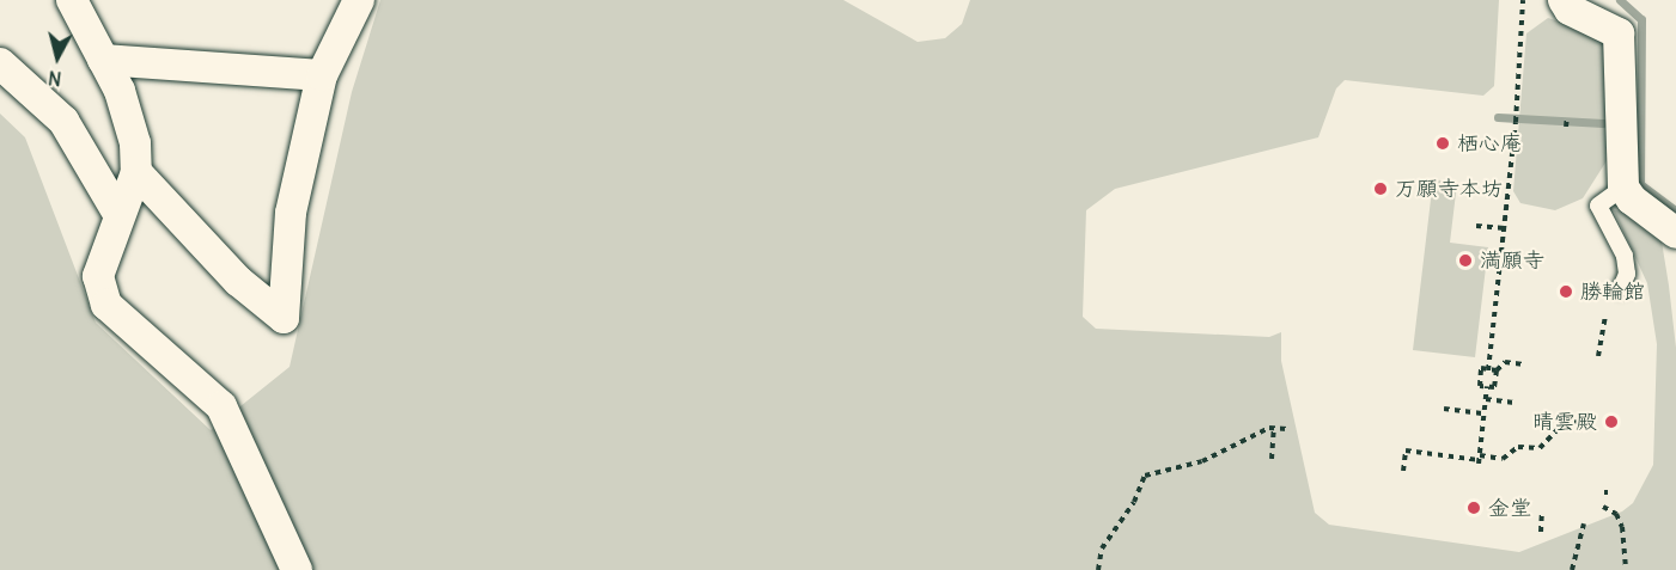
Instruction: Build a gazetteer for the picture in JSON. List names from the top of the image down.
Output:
{
  "places": [
    "栖心庵",
    "万願寺本坊",
    "満願寺",
    "勝輪館",
    "晴雲殿",
    "金堂"
  ],
  "north": "bottom"
}
